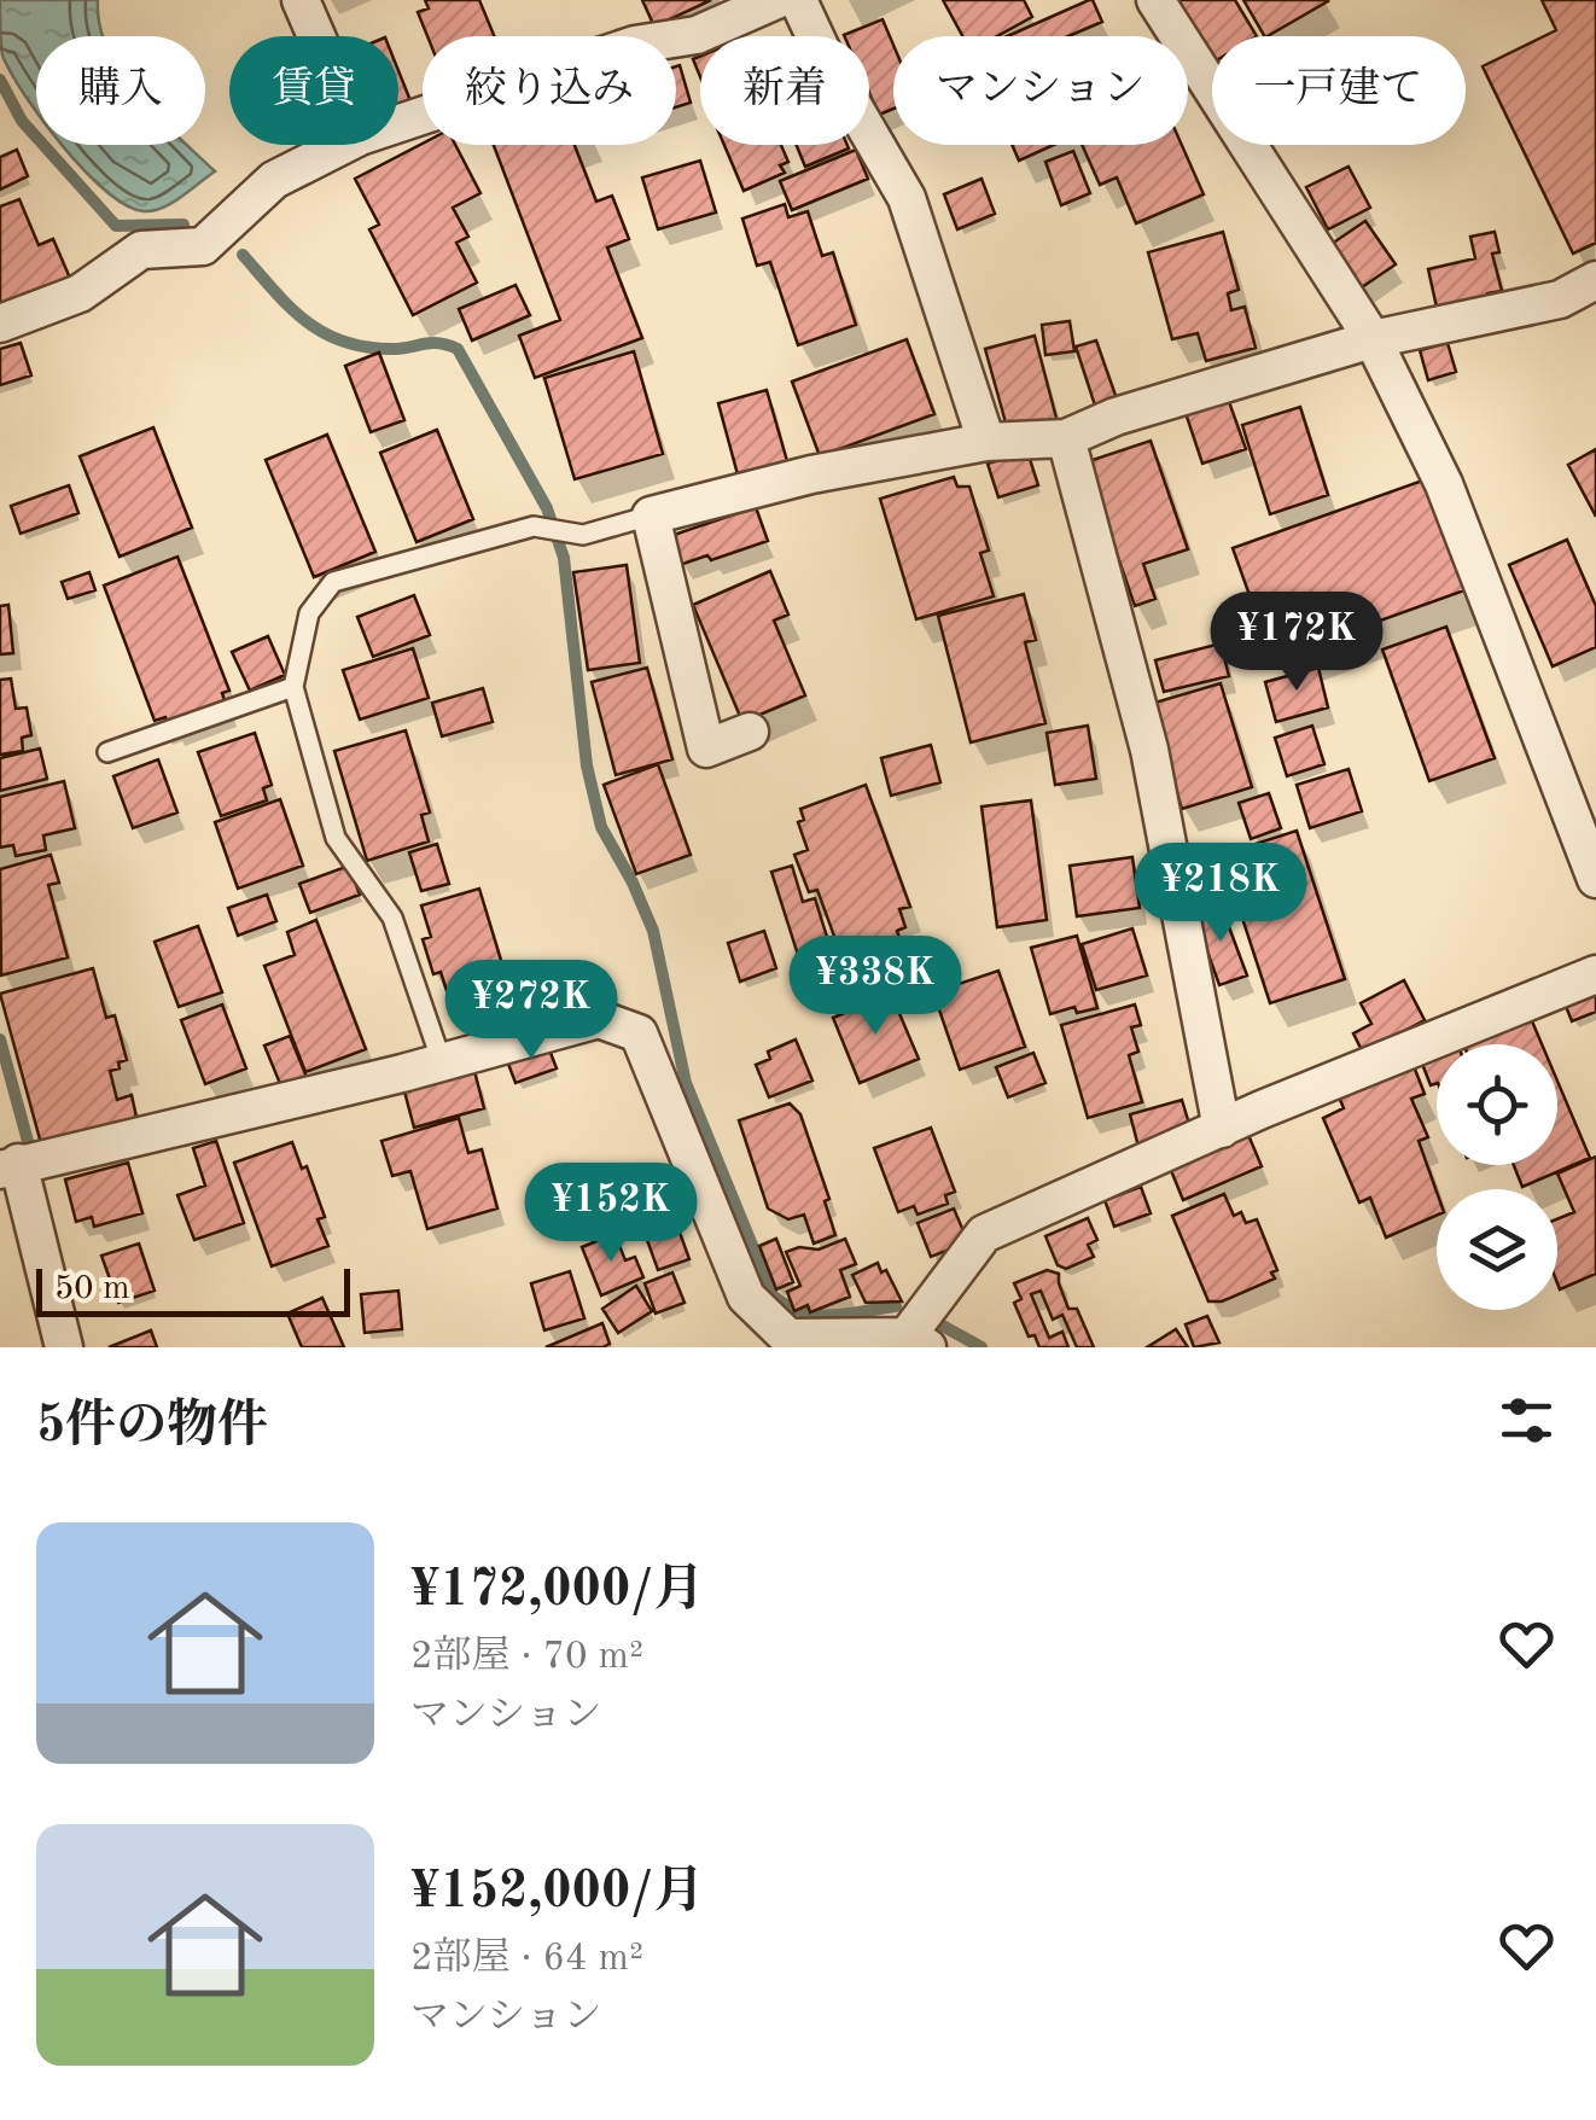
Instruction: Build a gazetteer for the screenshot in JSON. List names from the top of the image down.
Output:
{
  "scale_bar": "50 m",
  "page": {
    "chip": [
      "購入",
      "賃貸",
      "絞り込み",
      "新着",
      "マンション",
      "一戸建て"
    ],
    "price": [
      "¥172K",
      "¥218K",
      "¥338K",
      "¥272K",
      "¥152K"
    ],
    "scale": "50 m",
    "heading": "5件の物件",
    "list": [
      {
        "name": "¥172,000/月",
        "note": "2部屋 · 70 m² · マンション"
      },
      {
        "name": "¥152,000/月",
        "note": "2部屋 · 64 m² · マンション"
      }
    ]
  }
}
